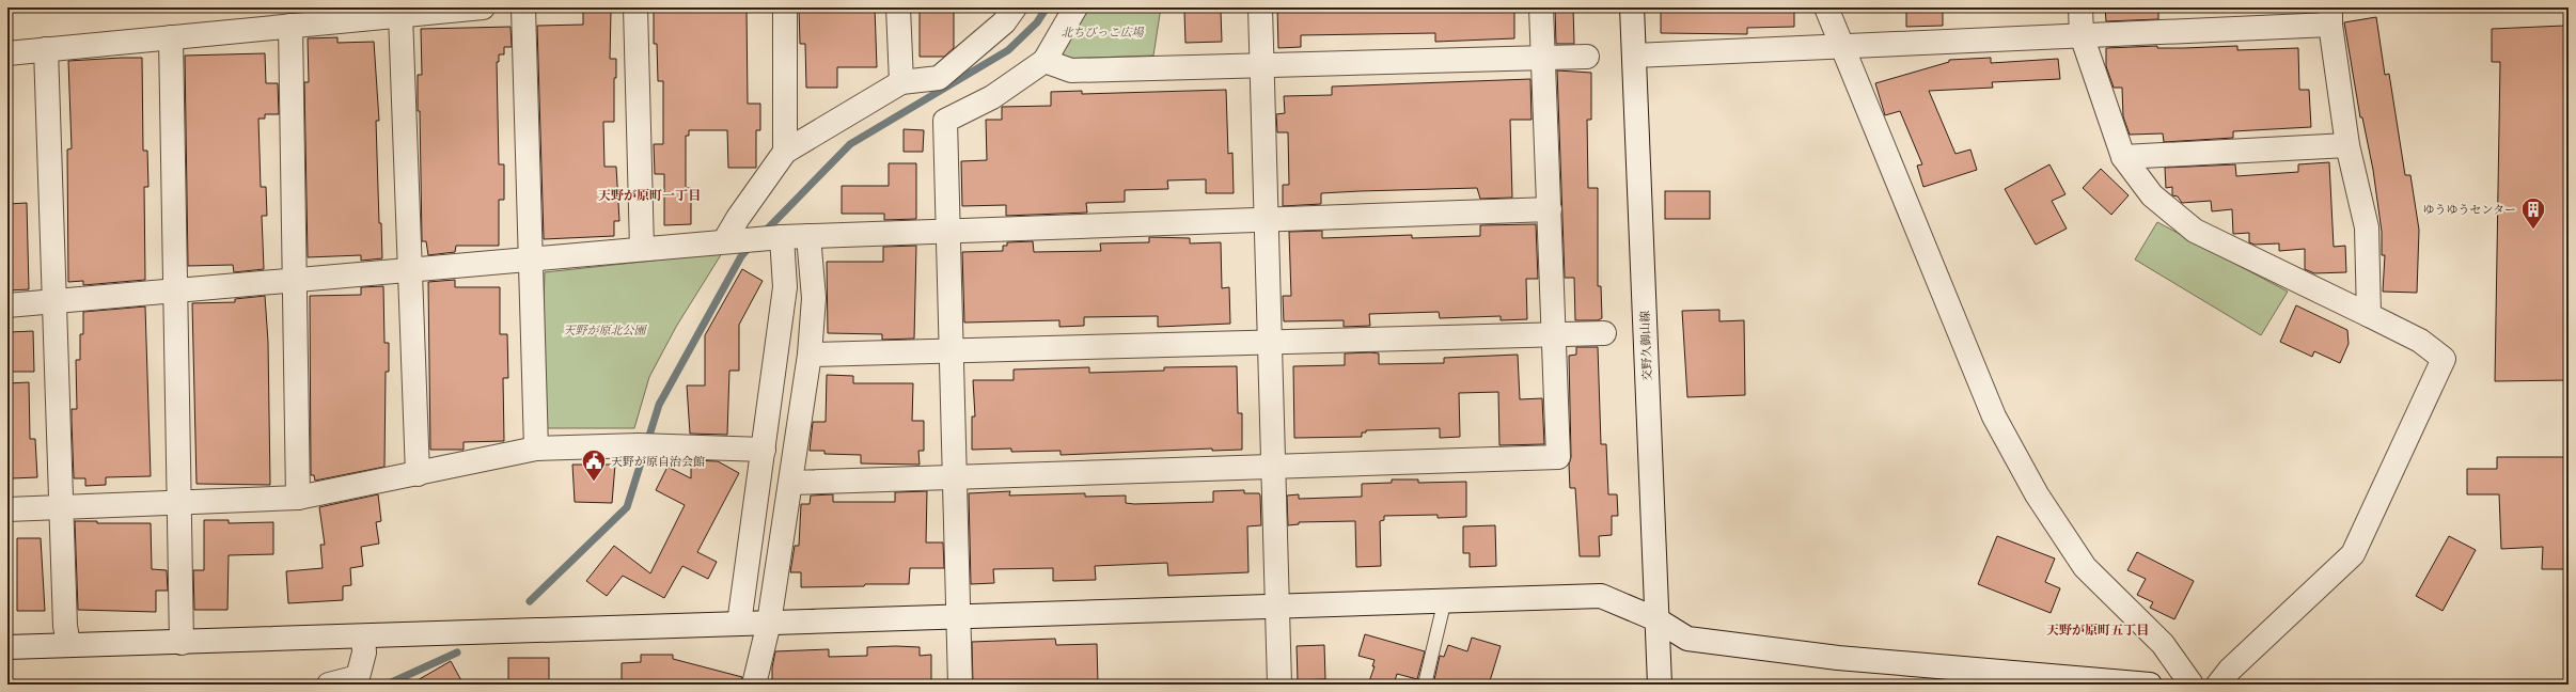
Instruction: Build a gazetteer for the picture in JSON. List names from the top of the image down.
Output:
{
  "streets": {
    "street": ["交野久御山線"]
  },
  "districts": ["天野が原町一丁目", "天野が原町五丁目"],
  "parks": ["北ちびっこ広場", "天野が原北公園"],
  "places": {
    "building": ["ゆうゆうセンター"],
    "public building": ["天野が原自治会館"]
  }
}
